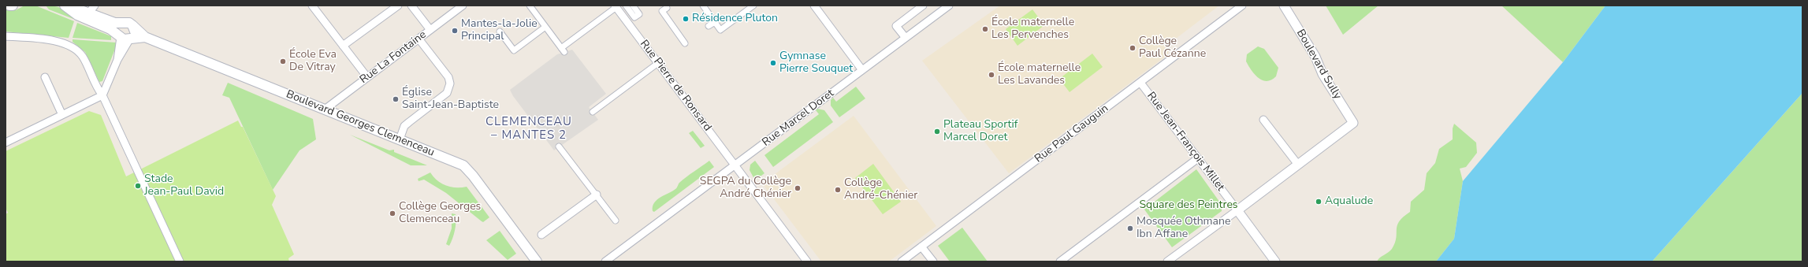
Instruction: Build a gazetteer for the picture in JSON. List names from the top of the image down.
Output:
{
  "streets": {
    "main road": ["Boulevard Georges Clemenceau"],
    "street": [
      "Rue La Fontaine",
      "Boulevard Sully",
      "Rue Pierre de Ronsard",
      "Rue Marcel Doret",
      "Rue Paul Gauguin",
      "Rue Jean-François Millet"
    ]
  },
  "crossings": [
    ["Rue La Fontaine", "Boulevard Georges Clemenceau"],
    ["Rue Pierre de Ronsard", "Rue Marcel Doret"],
    ["Rue Paul Gauguin", "Rue Jean-François Millet"]
  ],
  "districts": ["CLEMENCEAU – MANTES 2"],
  "parks": ["Square des Peintres"],
  "places": [
    "Résidence Pluton",
    "École maternelle Les Pervenches",
    "Mantes-la-Jolie Principal",
    "Collège Paul Cézanne",
    "École Eva De Vitray",
    "Gymnase Pierre Souquet",
    "École maternelle Les Lavandes",
    "Église Saint-Jean-Baptiste",
    "Plateau Sportif Marcel Doret",
    "Stade Jean-Paul David",
    "SEGPA du Collège André Chénier",
    "Collège André-Chénier",
    "Aqualude",
    "Collège Georges Clemenceau",
    "Mosquée Othmane Ibn Affane"
  ]
}
